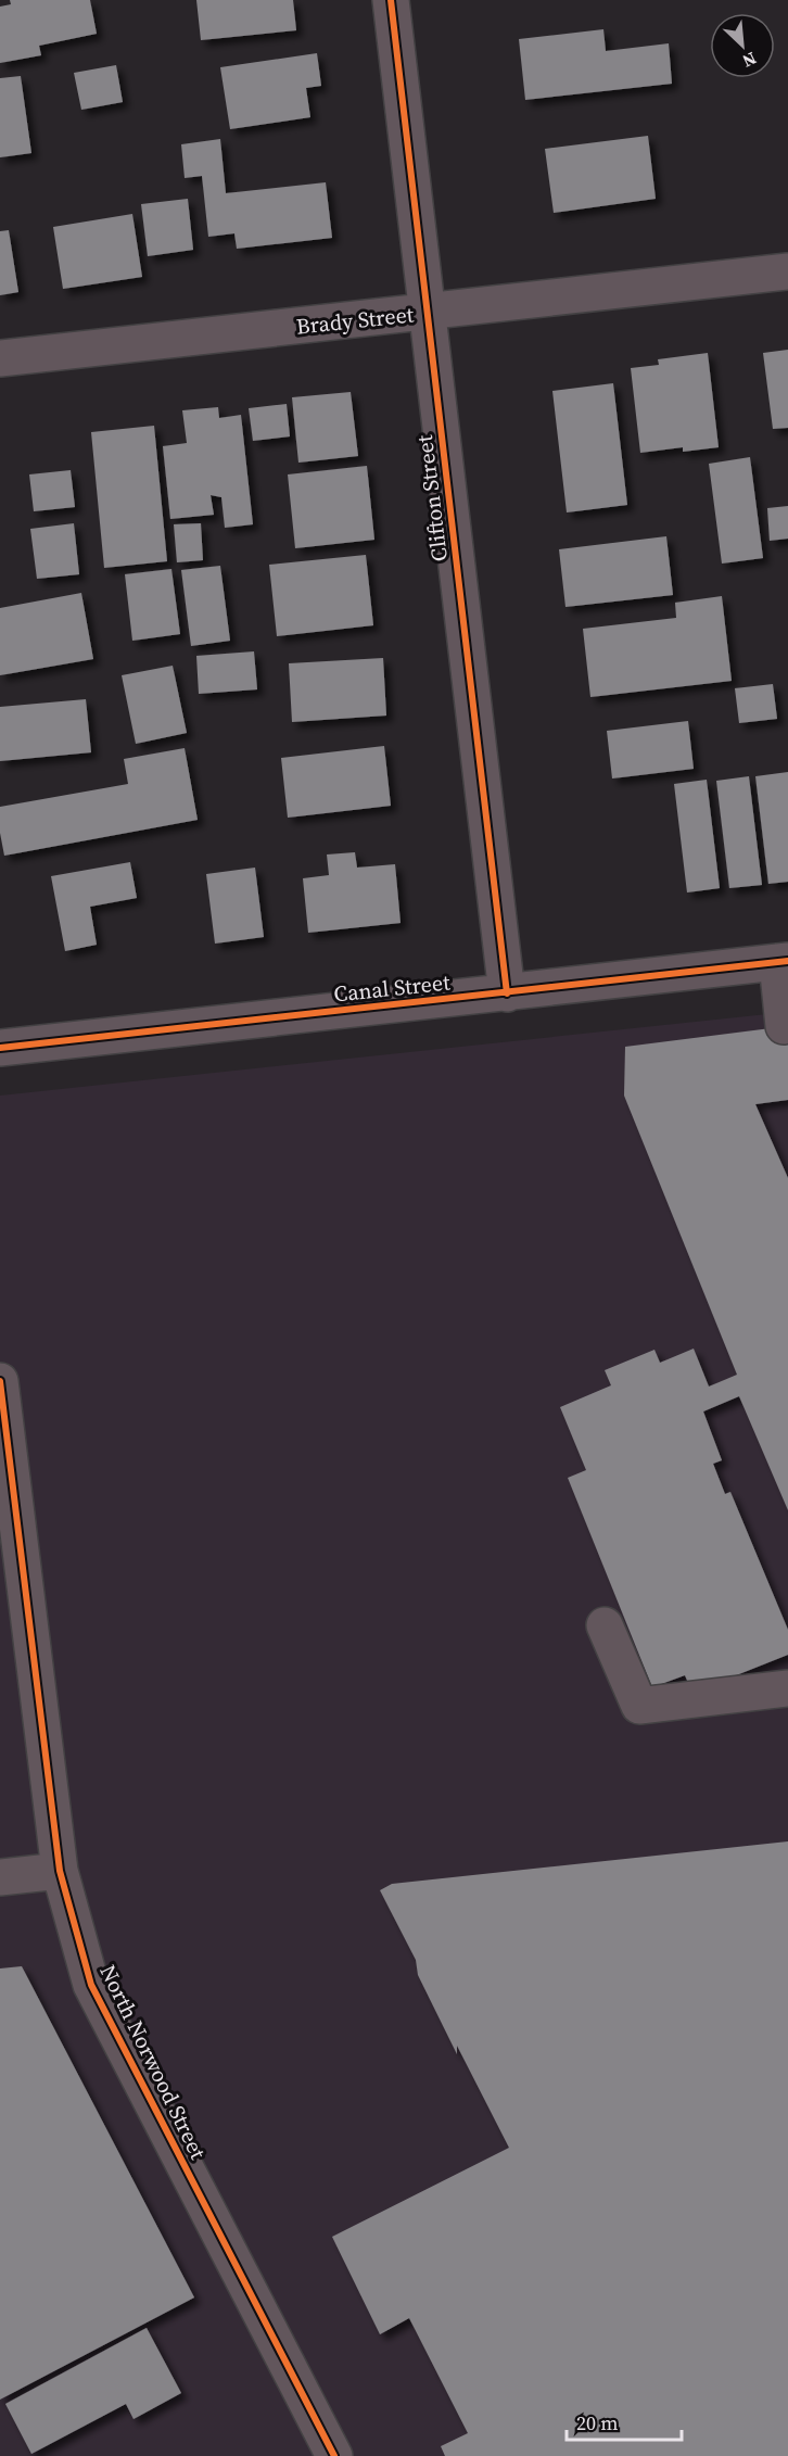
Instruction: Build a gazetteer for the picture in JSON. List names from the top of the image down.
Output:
{
  "streets": {
    "street": [
      "Brady Street",
      "Clifton Street",
      "Canal Street",
      "North Norwood Street"
    ]
  },
  "crossings": [
    ["Brady Street", "Clifton Street"],
    ["Clifton Street", "Canal Street"]
  ],
  "scale_bar": "20 m",
  "north": "bottom right"
}
